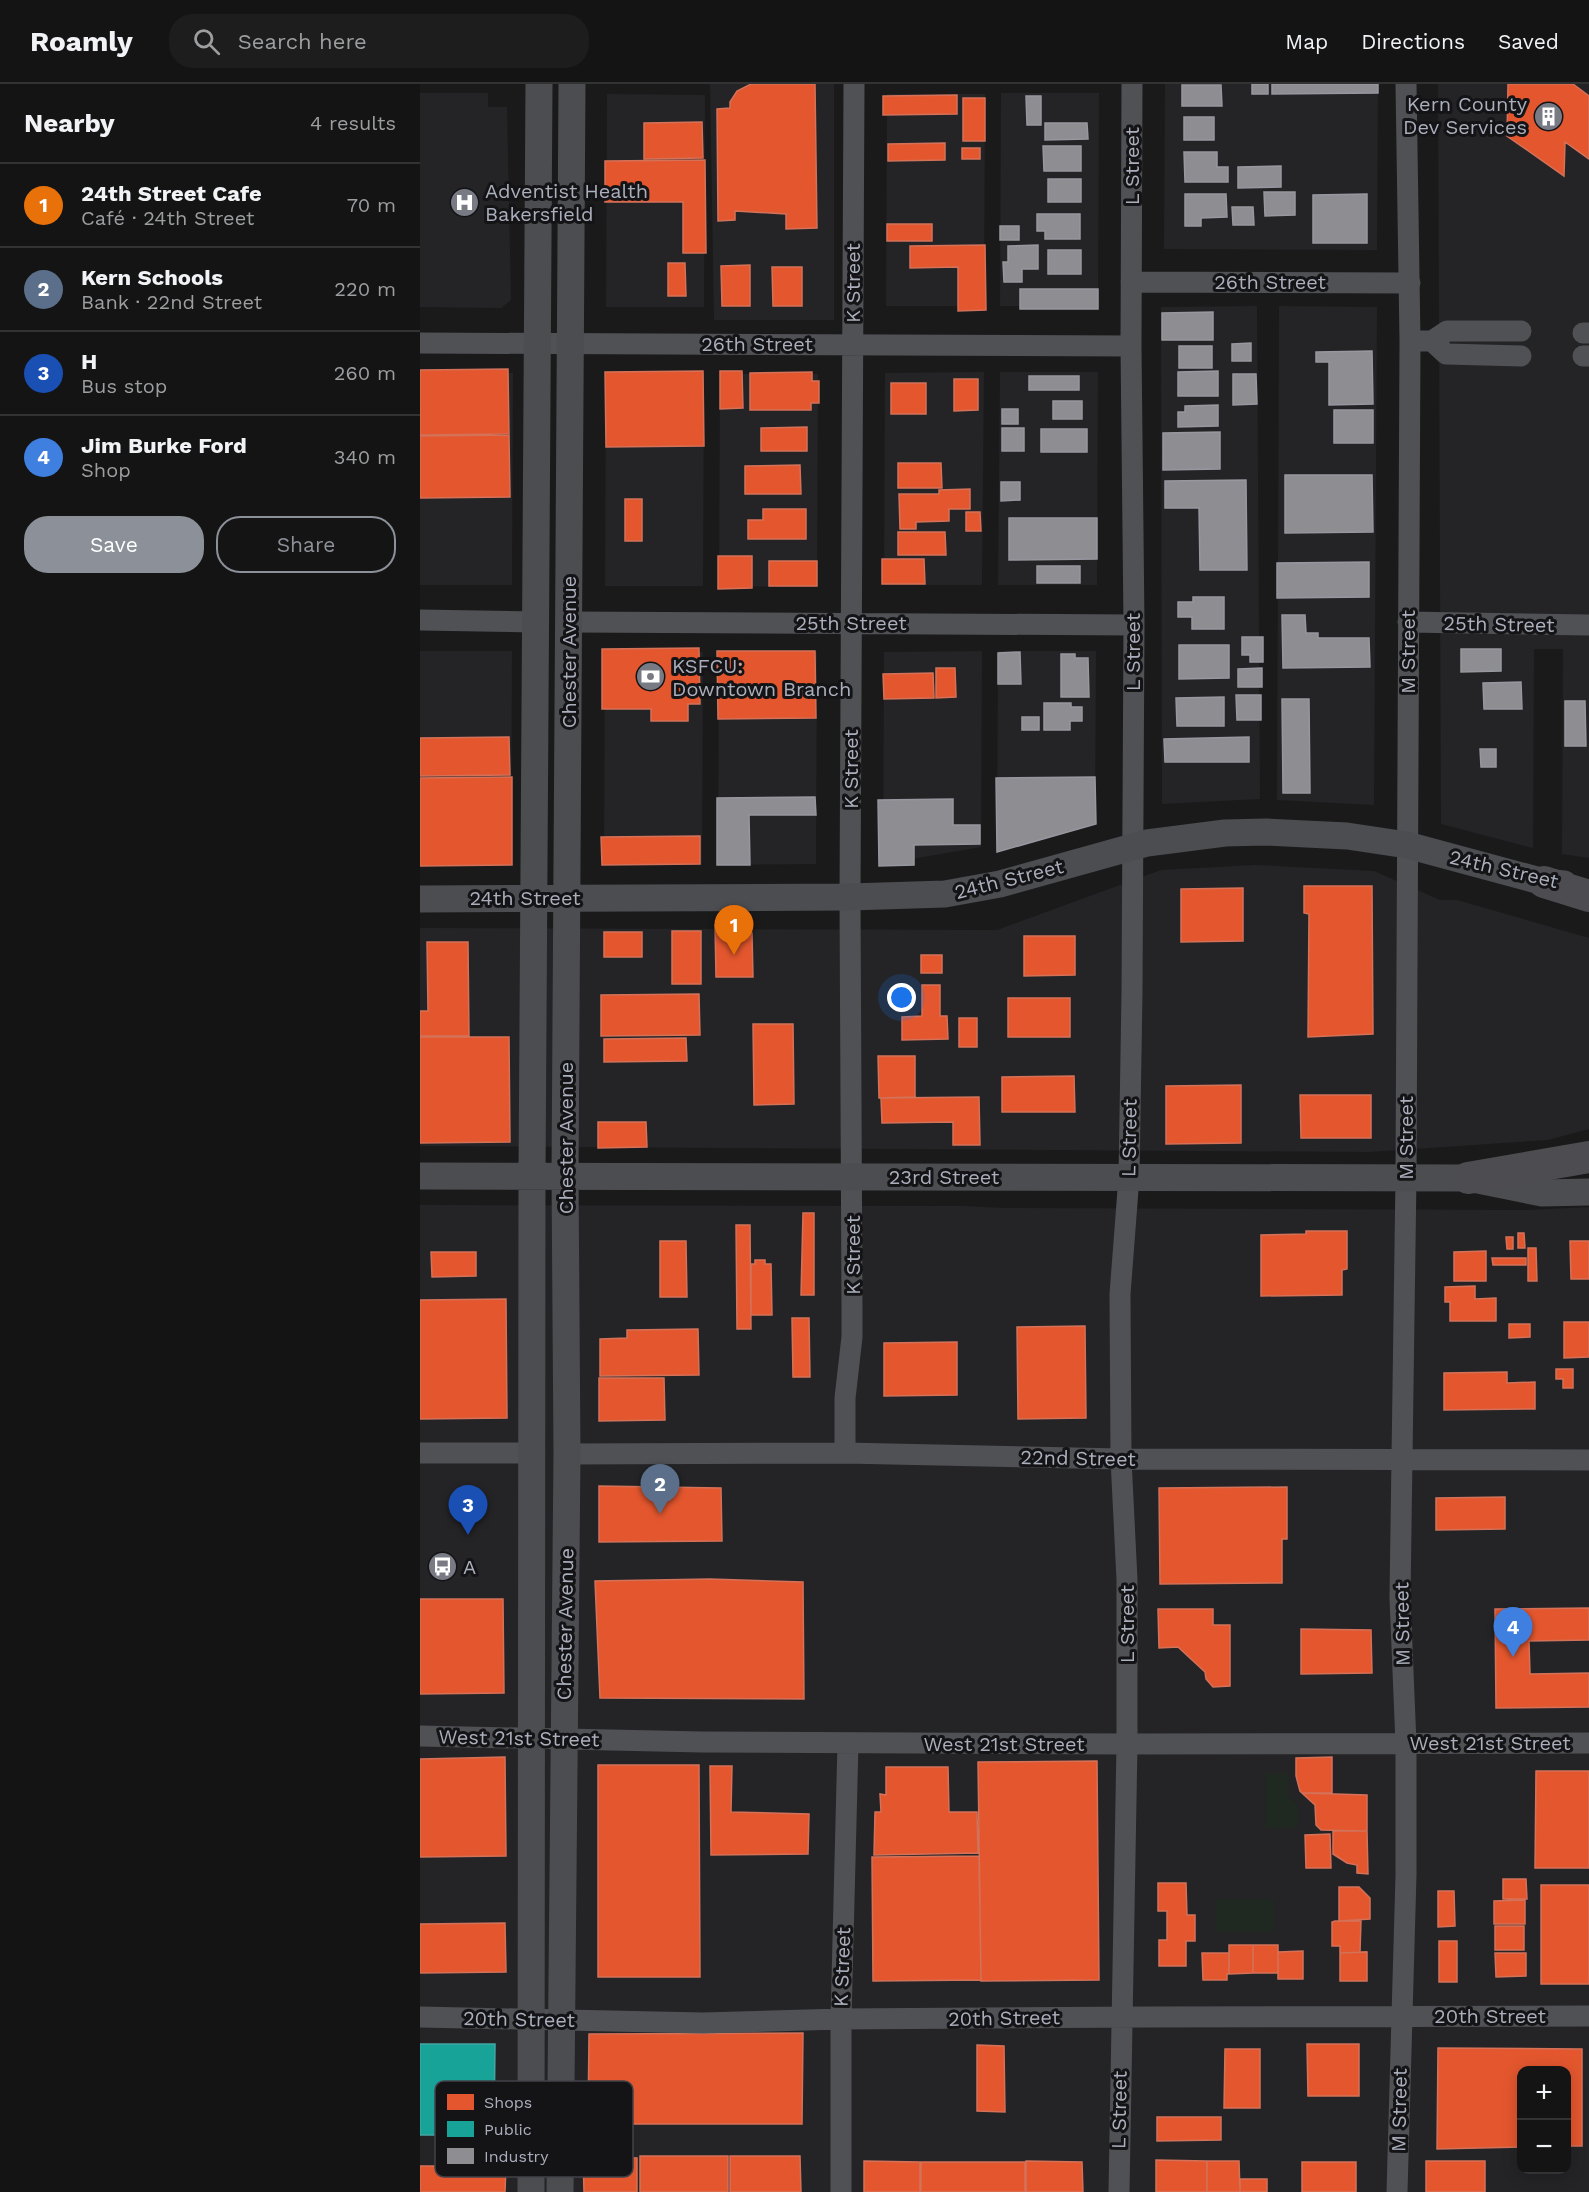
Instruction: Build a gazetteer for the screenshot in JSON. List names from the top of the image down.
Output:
{
  "streets": {
    "main road": ["Chester Avenue", "24th Street", "23rd Street"],
    "street": [
      "L Street",
      "26th Street",
      "K Street",
      "25th Street",
      "M Street",
      "22nd Street",
      "West 21st Street",
      "20th Street"
    ]
  },
  "crossings": [
    ["L Street", "26th Street"],
    ["L Street", "25th Street"],
    ["L Street", "24th Street"],
    ["L Street", "23rd Street"],
    ["L Street", "22nd Street"],
    ["L Street", "West 21st Street"],
    ["L Street", "20th Street"],
    ["26th Street", "K Street"],
    ["26th Street", "Chester Avenue"],
    ["26th Street", "M Street"],
    ["K Street", "25th Street"],
    ["K Street", "24th Street"],
    ["K Street", "23rd Street"],
    ["K Street", "22nd Street"],
    ["K Street", "West 21st Street"],
    ["K Street", "20th Street"],
    ["25th Street", "Chester Avenue"],
    ["25th Street", "M Street"],
    ["Chester Avenue", "24th Street"],
    ["Chester Avenue", "23rd Street"],
    ["Chester Avenue", "22nd Street"],
    ["Chester Avenue", "West 21st Street"],
    ["Chester Avenue", "20th Street"],
    ["M Street", "24th Street"],
    ["M Street", "23rd Street"],
    ["M Street", "22nd Street"],
    ["M Street", "West 21st Street"],
    ["M Street", "20th Street"]
  ],
  "places": {
    "building": ["Kern County Dev Services"],
    "hospital": ["Adventist Health Bakersfield"],
    "bank": ["KSFCU: Downtown Branch"],
    "bus stop": ["A"]
  },
  "legend": ["Shops", "Public", "Industry"],
  "page": {
    "header": "Roamly",
    "search": "Search here",
    "nav": ["Map", "Directions", "Saved"],
    "heading": ["Nearby", "4 results"],
    "list": [
      {
        "mark": "1",
        "name": "24th Street Cafe",
        "note": "Café · 24th Street",
        "value": "70 m"
      },
      {
        "mark": "2",
        "name": "Kern Schools",
        "note": "Bank · 22nd Street",
        "value": "220 m"
      },
      {
        "mark": "3",
        "name": "H",
        "note": "Bus stop",
        "value": "260 m"
      },
      {
        "mark": "4",
        "name": "Jim Burke Ford",
        "note": "Shop",
        "value": "340 m"
      }
    ],
    "buttons": ["Save", "Share"],
    "pins": [
      "1",
      "2",
      "3",
      "4"
    ],
    "map_buttons": ["+", "−"]
  }
}
